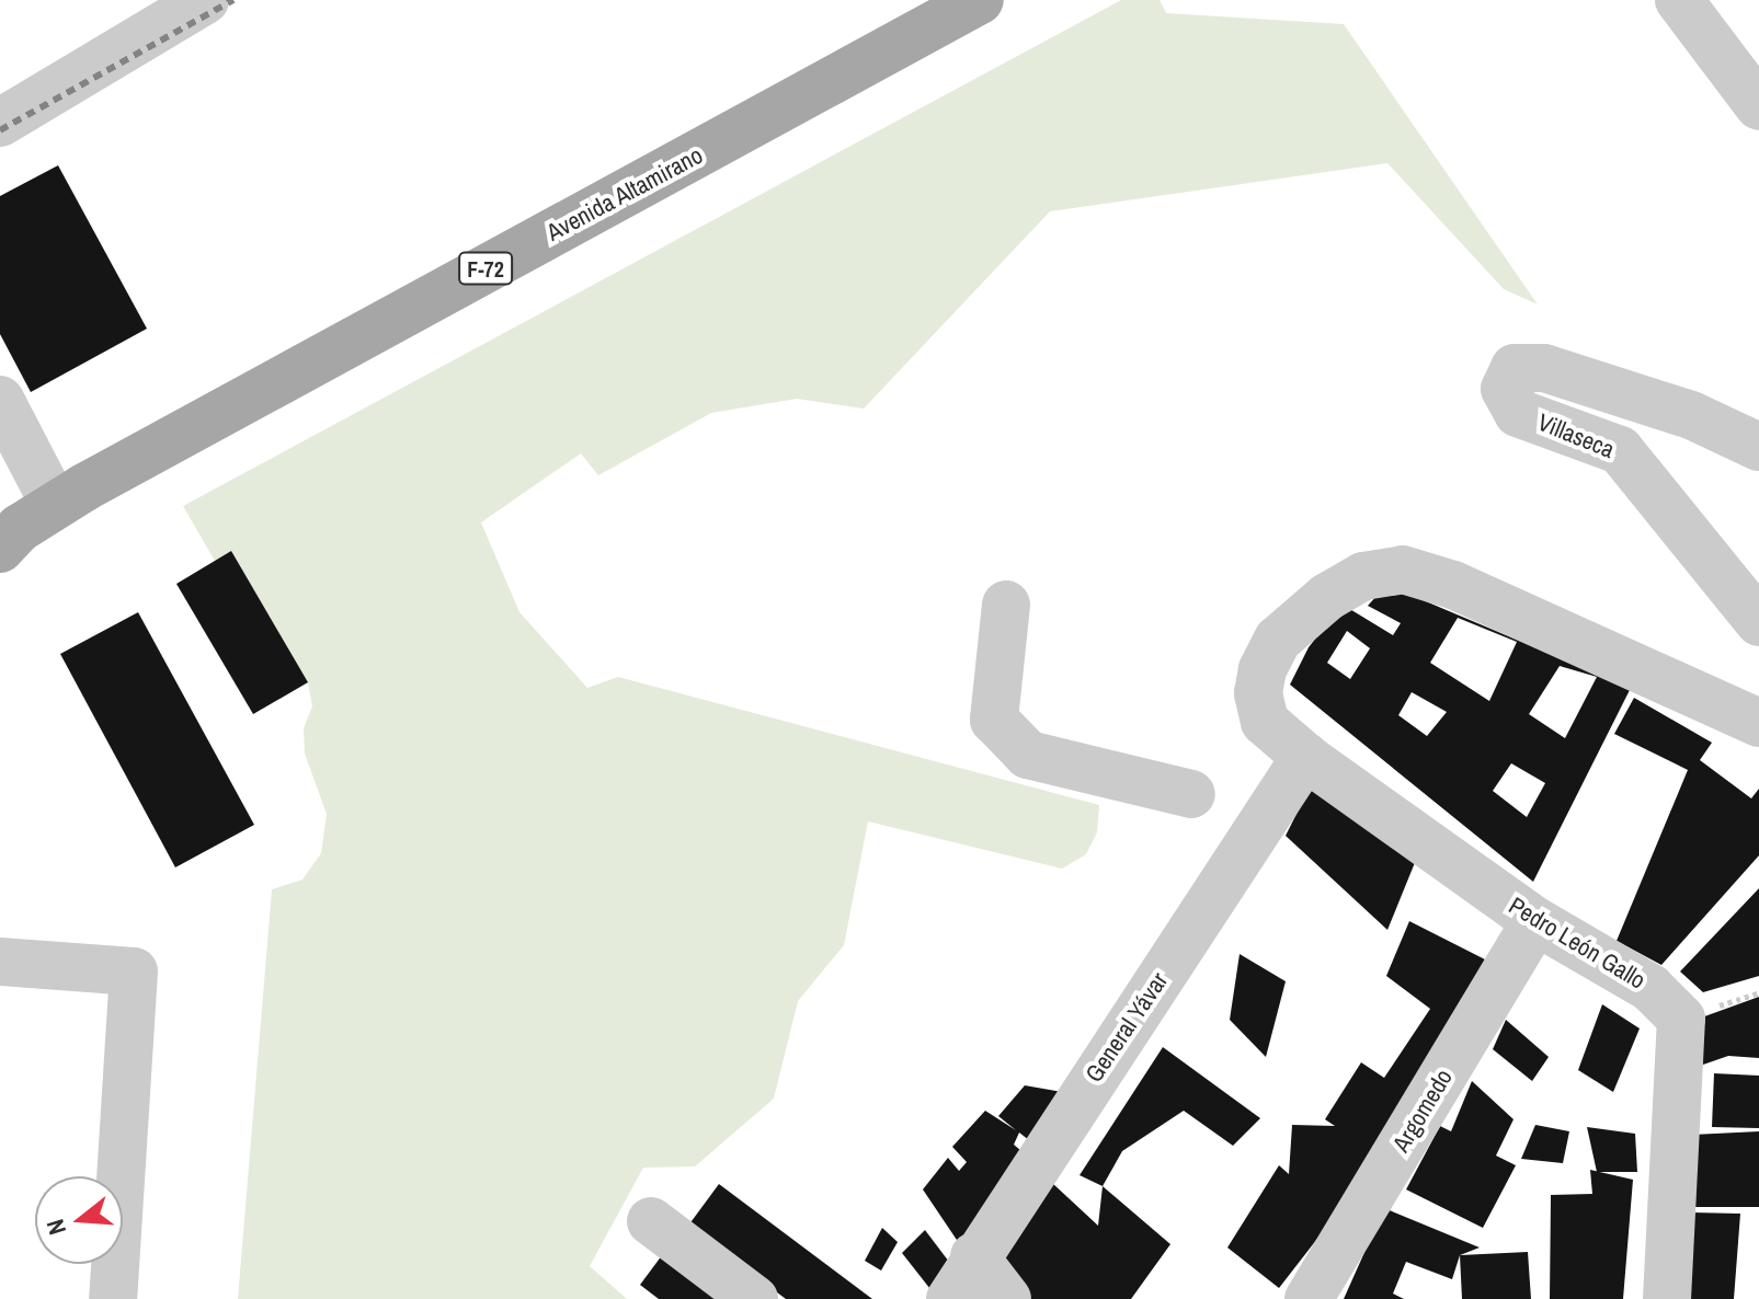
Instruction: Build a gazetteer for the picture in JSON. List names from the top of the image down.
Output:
{
  "streets": {
    "main road": ["Avenida Altamirano", "F-72"],
    "street": [
      "Villaseca",
      "Pedro León Gallo",
      "General Yávar",
      "Argomedo"
    ]
  },
  "crossings": [
    ["Pedro León Gallo", "General Yávar"],
    ["Pedro León Gallo", "Argomedo"]
  ],
  "north": "left"
}
